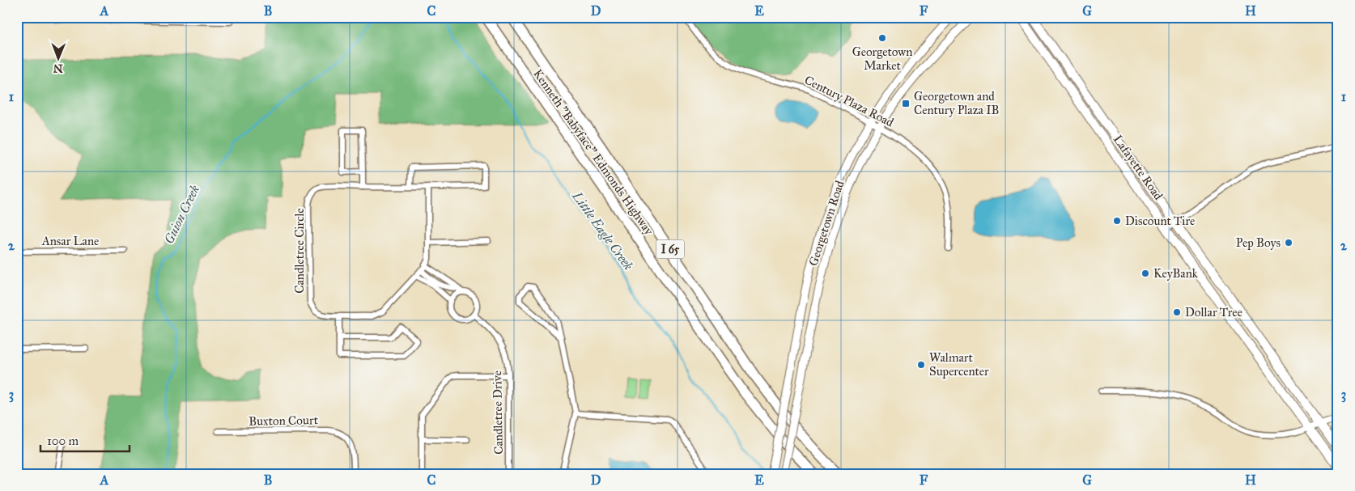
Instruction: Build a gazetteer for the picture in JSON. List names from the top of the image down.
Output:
{
  "streets": {
    "highway": ["Kenneth \"Babyface\" Edmonds Highway", "I 65"],
    "main road": ["Lafayette Road", "Georgetown Road"],
    "street": [
      "Century Plaza Road",
      "Ansar Lane",
      "Candletree Circle",
      "Candletree Drive",
      "Buxton Court"
    ]
  },
  "crossings": [
    ["Century Plaza Road", "Georgetown Road"]
  ],
  "water": ["Guion Creek", "Little Eagle Creek"],
  "places": {
    "other": [
      "Georgetown Market",
      "Discount Tire",
      "Pep Boys",
      "KeyBank",
      "Dollar Tree",
      "Walmart Supercenter"
    ],
    "transit": ["Georgetown and Century Plaza IB"]
  },
  "scale_bar": "100 m",
  "north": "bottom",
  "grid": {
    "columns": [
      "A",
      "B",
      "C",
      "D",
      "E",
      "F",
      "G",
      "H"
    ],
    "rows": ["1", "2", "3"]
  }
}
